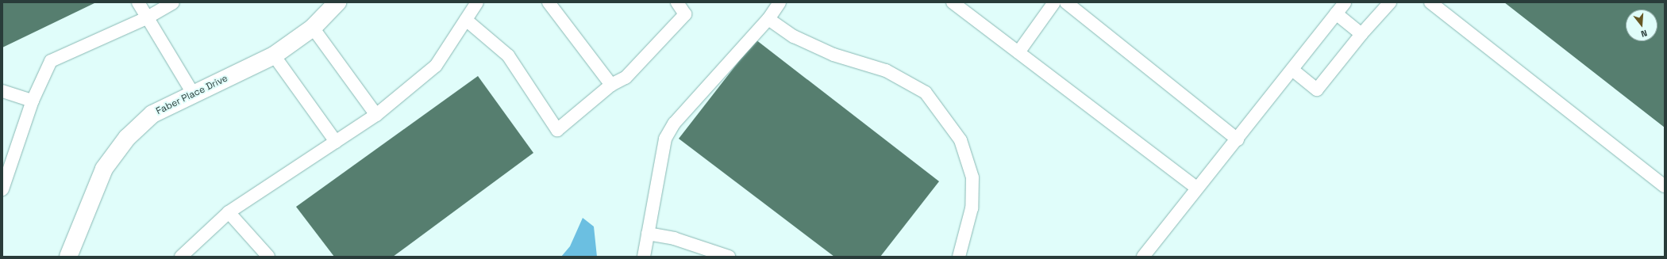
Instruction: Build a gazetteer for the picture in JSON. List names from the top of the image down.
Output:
{
  "streets": {
    "street": ["Faber Place Drive"]
  },
  "north": "bottom"
}
